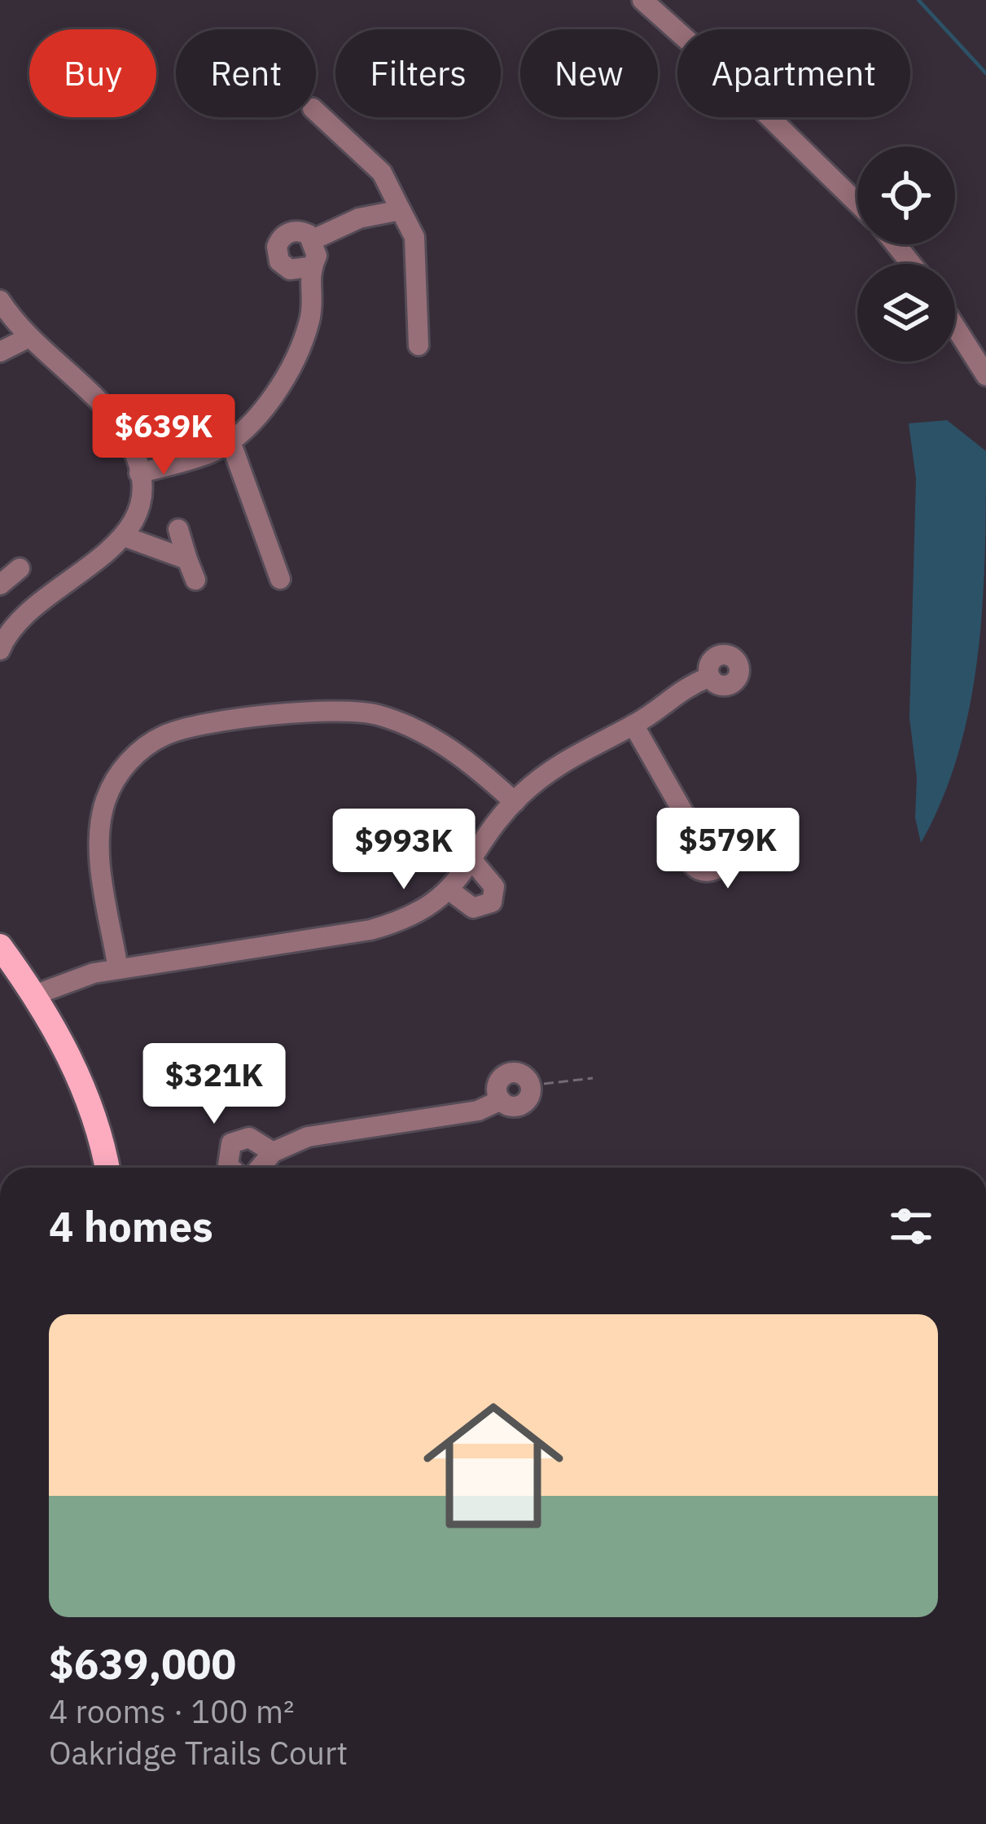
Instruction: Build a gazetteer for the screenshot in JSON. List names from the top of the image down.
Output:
{
  "page": {
    "chip": [
      "Buy",
      "Rent",
      "Filters",
      "New",
      "Apartment"
    ],
    "price": [
      "$639K",
      "$579K",
      "$993K",
      "$321K"
    ],
    "heading": "4 homes",
    "list": [
      {
        "name": "$639,000",
        "note": "4 rooms · 100 m² · Oakridge Trails Court"
      }
    ]
  }
}
